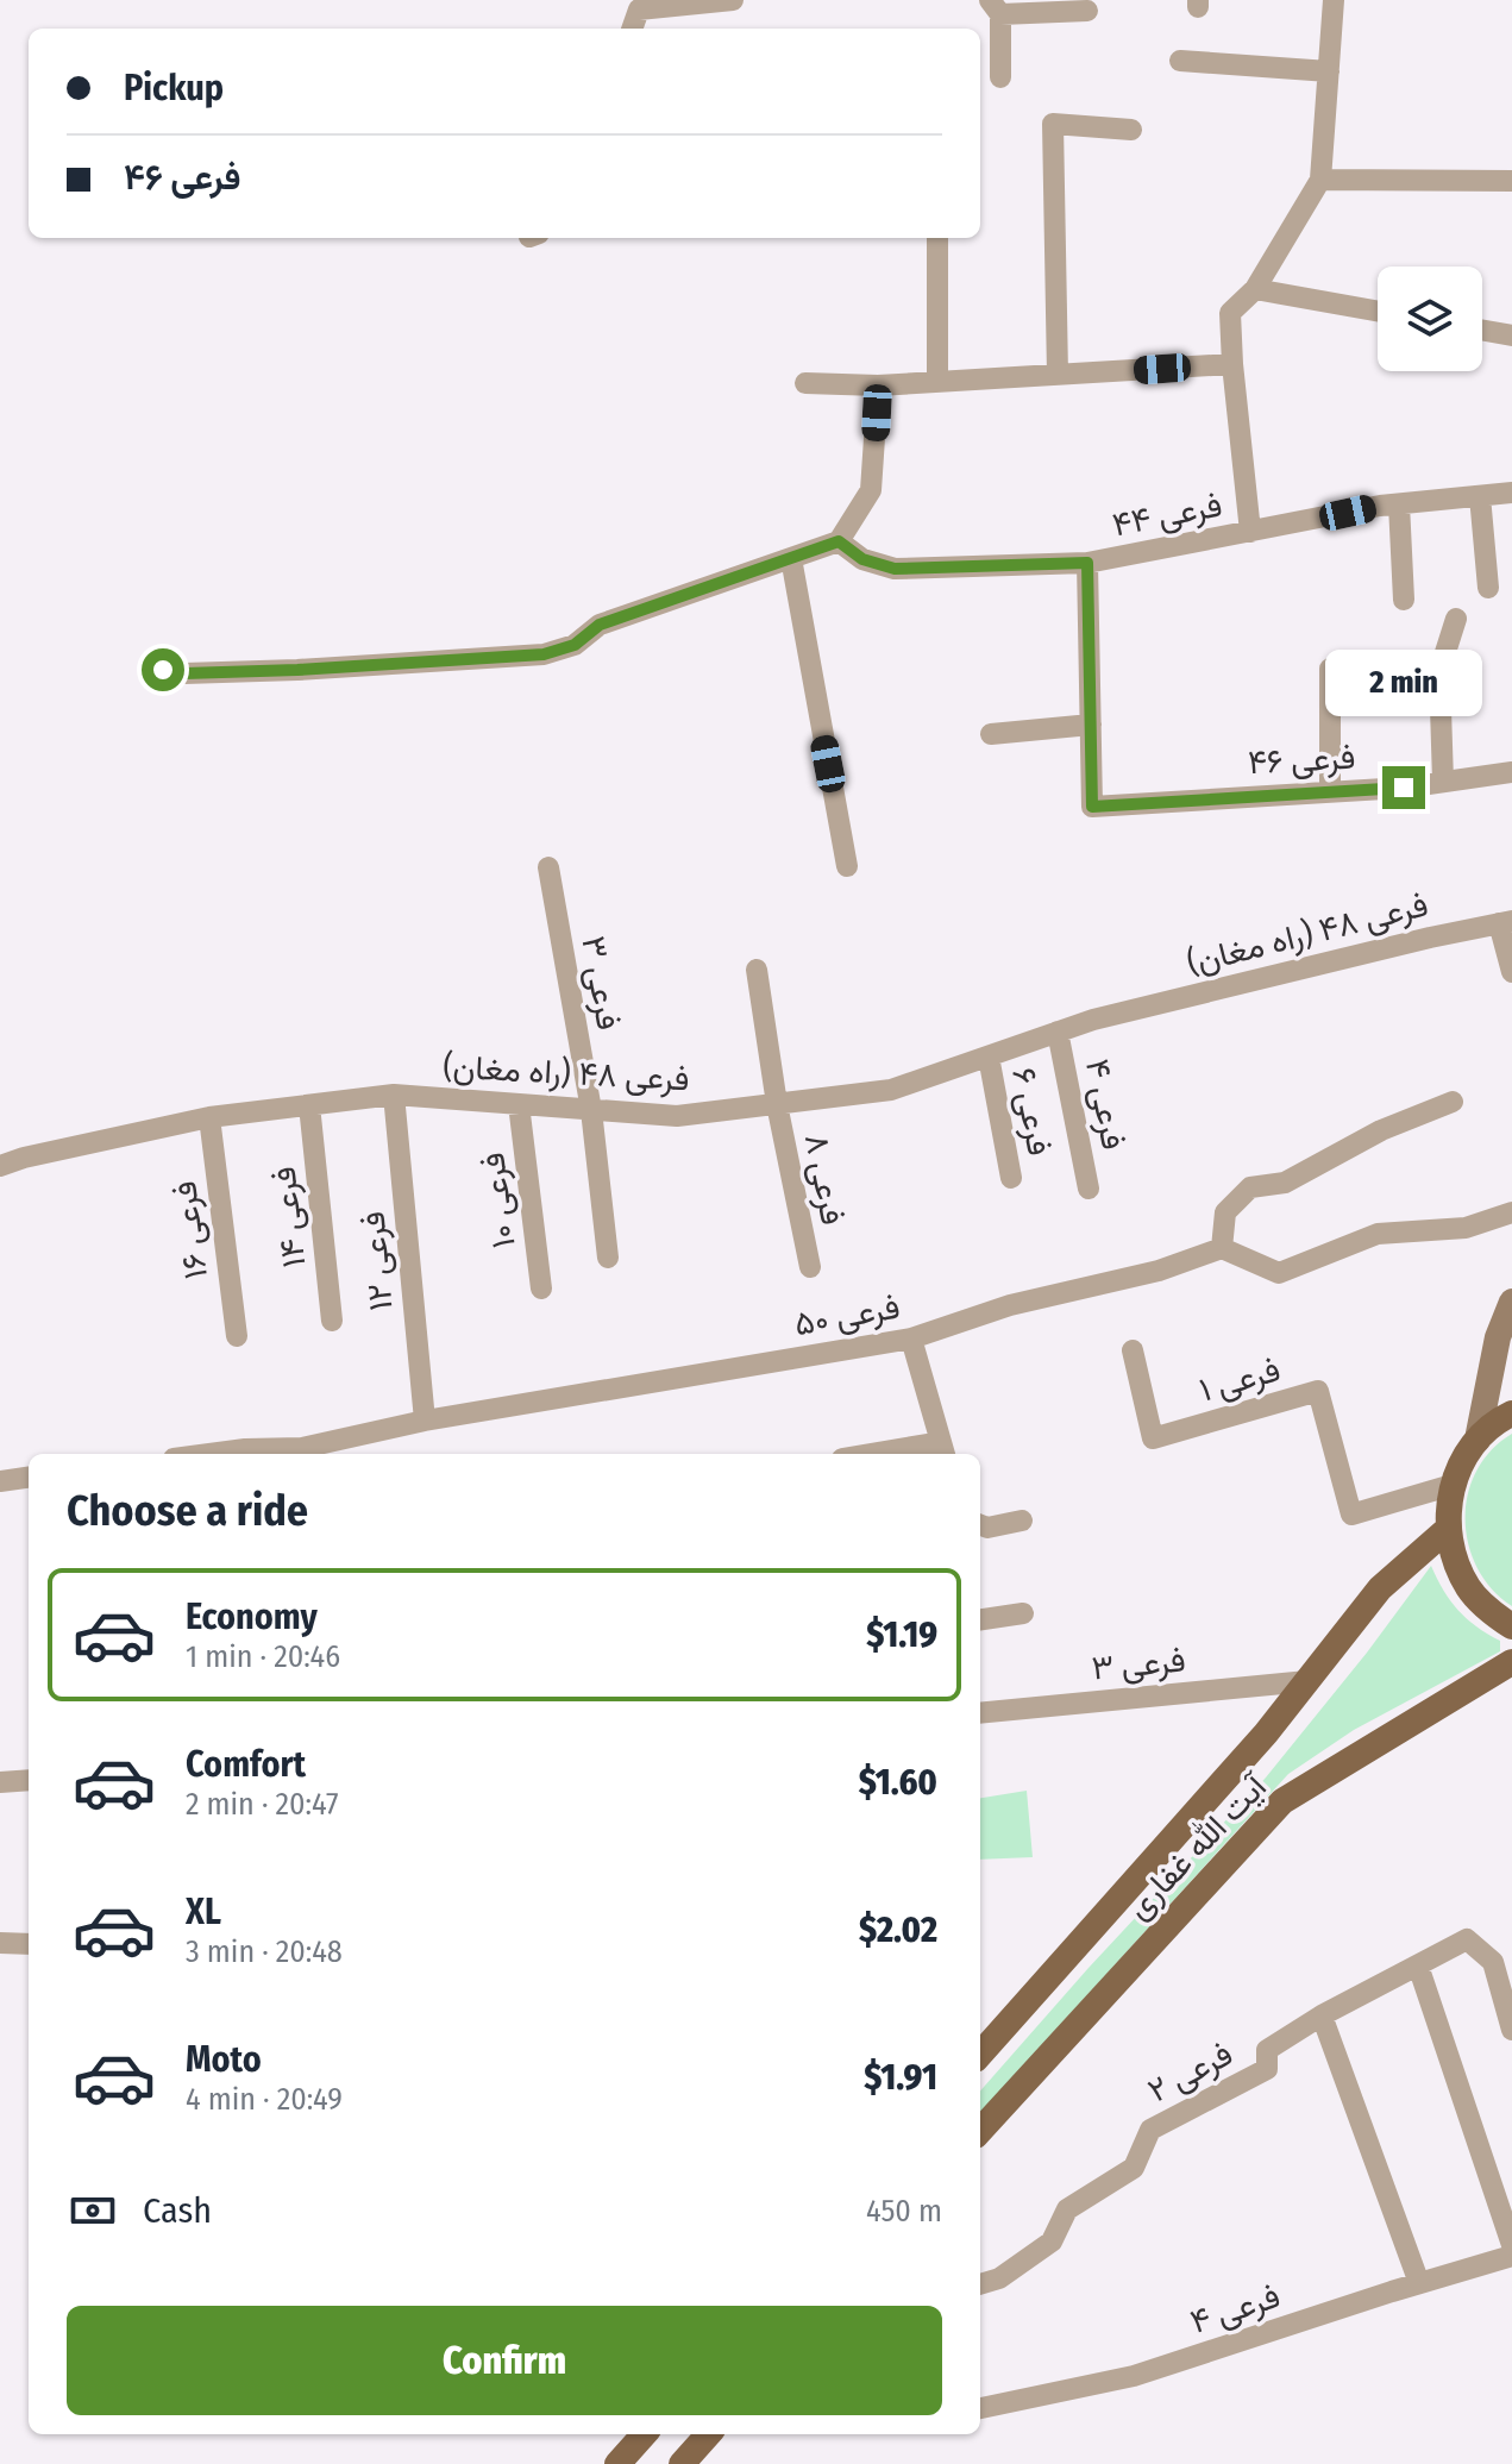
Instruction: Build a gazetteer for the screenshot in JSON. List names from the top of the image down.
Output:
{
  "streets": {
    "main road": ["آیت الله غفاری"],
    "street": [
      "فرعی ۴۴",
      "فرعی ۴۶",
      "فرعی ۴۸ (راه مغان)",
      "فرعی ۳",
      "فرعی ۴",
      "فرعی ۶",
      "فرعی ۸",
      "فرعی ۱۰",
      "فرعی ۱۴",
      "فرعی ۱۶",
      "فرعی ۱۲",
      "فرعی ۵۰",
      "فرعی ۱",
      "فرعی ۲"
    ]
  },
  "crossings": [
    ["فرعی ۴۸ (راه مغان)", "فرعی ۳"],
    ["فرعی ۴۸ (راه مغان)", "فرعی ۴"],
    ["فرعی ۴۸ (راه مغان)", "فرعی ۶"],
    ["فرعی ۴۸ (راه مغان)", "فرعی ۸"],
    ["فرعی ۴۸ (راه مغان)", "فرعی ۱۰"],
    ["فرعی ۴۸ (راه مغان)", "فرعی ۱۴"],
    ["فرعی ۴۸ (راه مغان)", "فرعی ۱۶"],
    ["فرعی ۴۸ (راه مغان)", "فرعی ۱۲"],
    ["فرعی ۳", "آیت الله غفاری"],
    ["فرعی ۱۲", "فرعی ۵۰"]
  ],
  "page": {
    "banner": ["Pickup", "فرعی ۴۶"],
    "bubble": "2 min",
    "heading": "Choose a ride",
    "list": [
      {
        "name": "Economy",
        "note": "1 min · 20:46",
        "value": "$1.19"
      },
      {
        "name": "Comfort",
        "note": "2 min · 20:47",
        "value": "$1.60"
      },
      {
        "name": "XL",
        "note": "3 min · 20:48",
        "value": "$2.02"
      },
      {
        "name": "Moto",
        "note": "4 min · 20:49",
        "value": "$1.91"
      }
    ],
    "pay": ["Cash", "450 m"],
    "buttons": "Confirm"
  }
}
